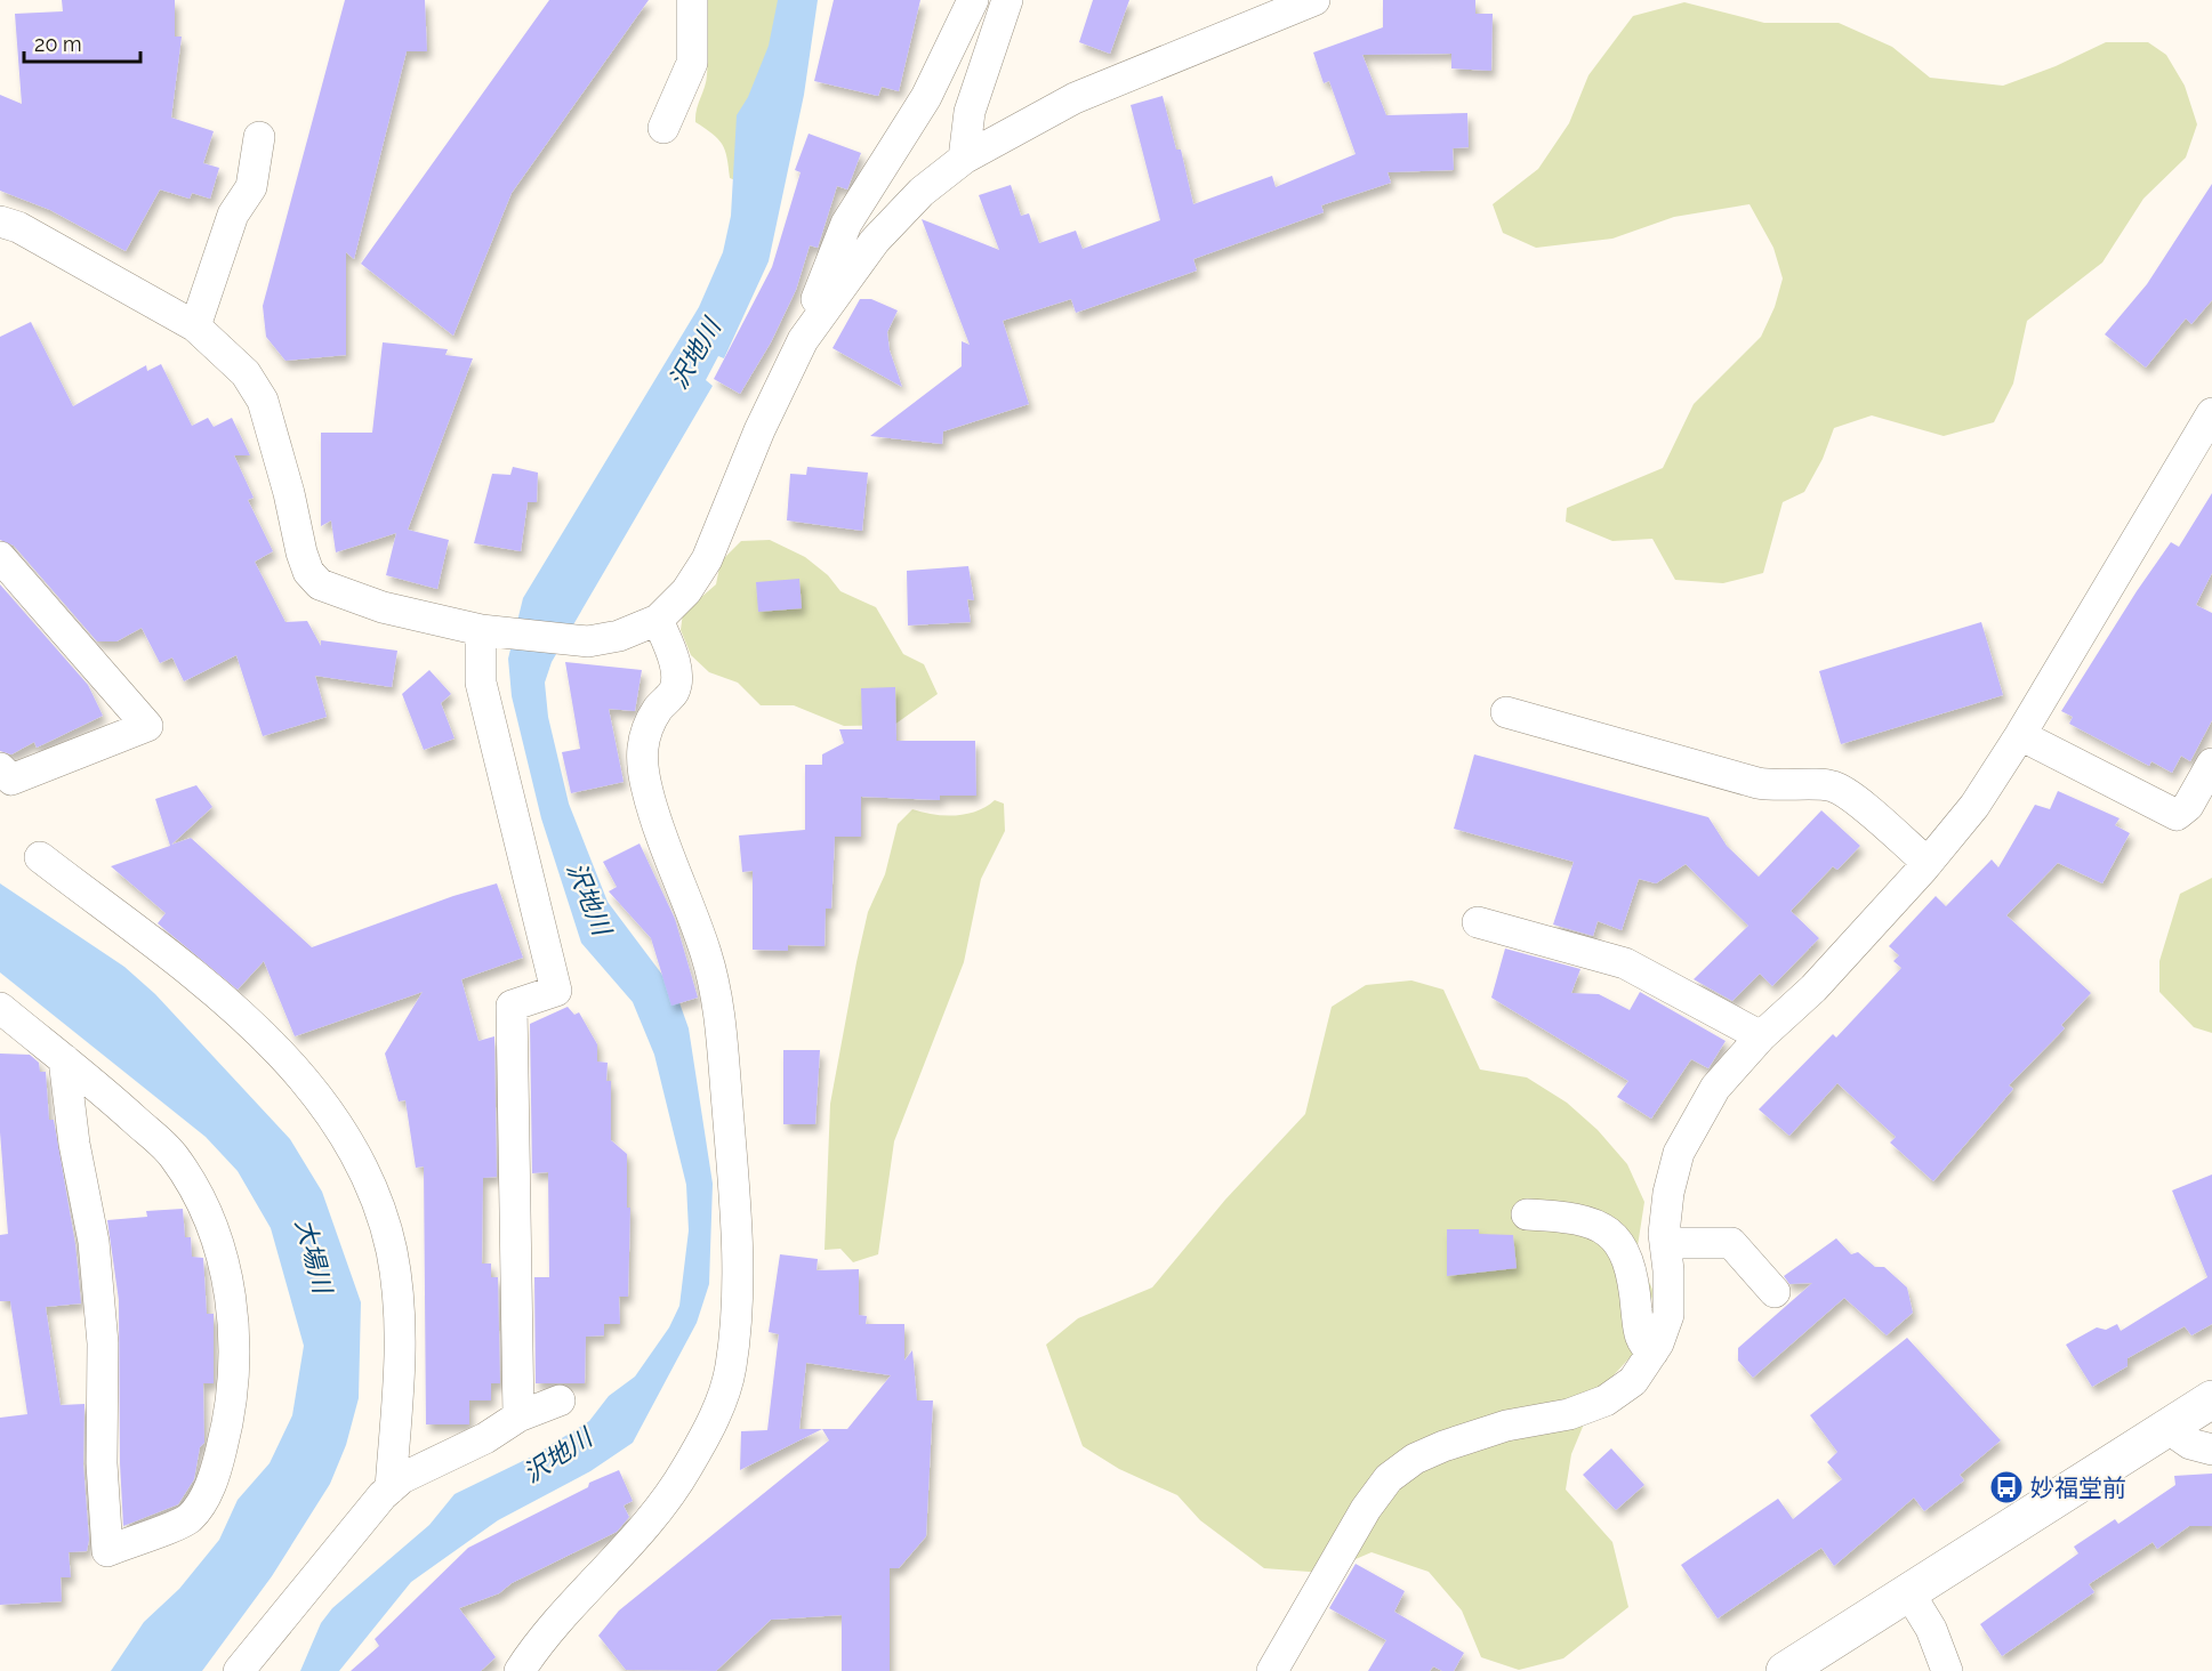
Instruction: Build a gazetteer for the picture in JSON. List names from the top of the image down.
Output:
{
  "water": ["沢地川", "大場川"],
  "places": {
    "bus stop": ["妙福堂前"]
  },
  "scale_bar": "20 m"
}
